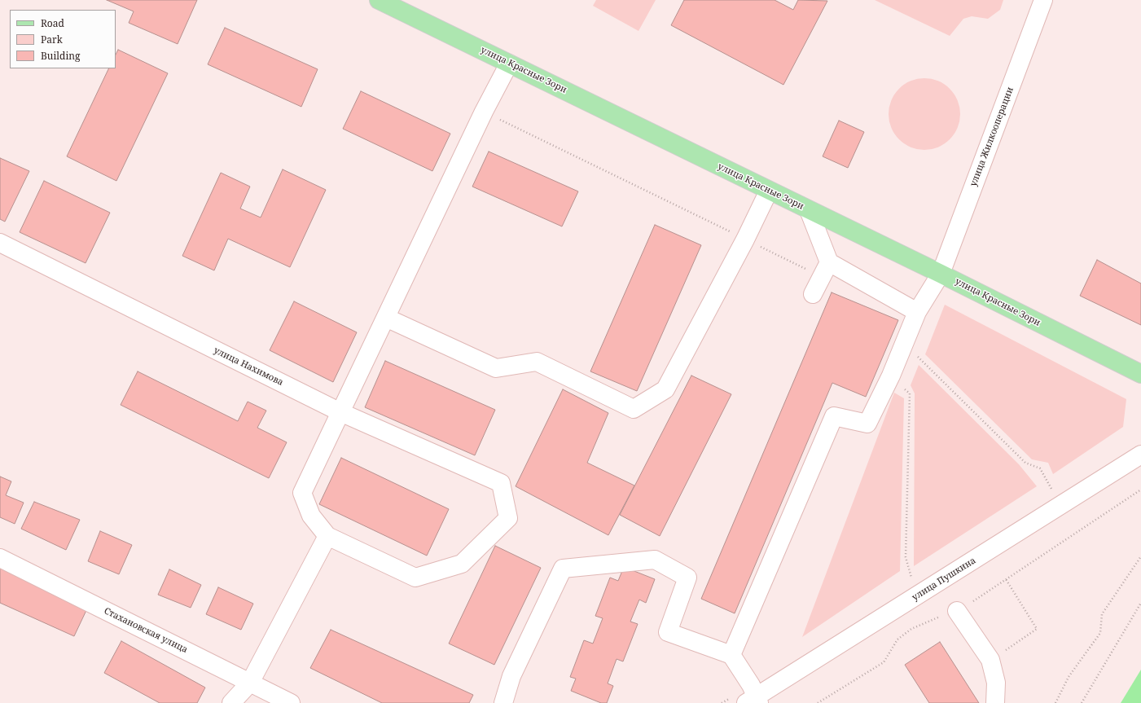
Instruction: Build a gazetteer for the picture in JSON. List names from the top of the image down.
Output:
{
  "streets": {
    "main road": ["улица Красные Зори"],
    "street": [
      "улица Жилкооперации",
      "улица Нахимова",
      "улица Пушкина",
      "Стахановская улица"
    ]
  },
  "crossings": [
    ["улица Красные Зори", "улица Жилкооперации"]
  ],
  "legend": ["Road", "Park", "Building"]
}
